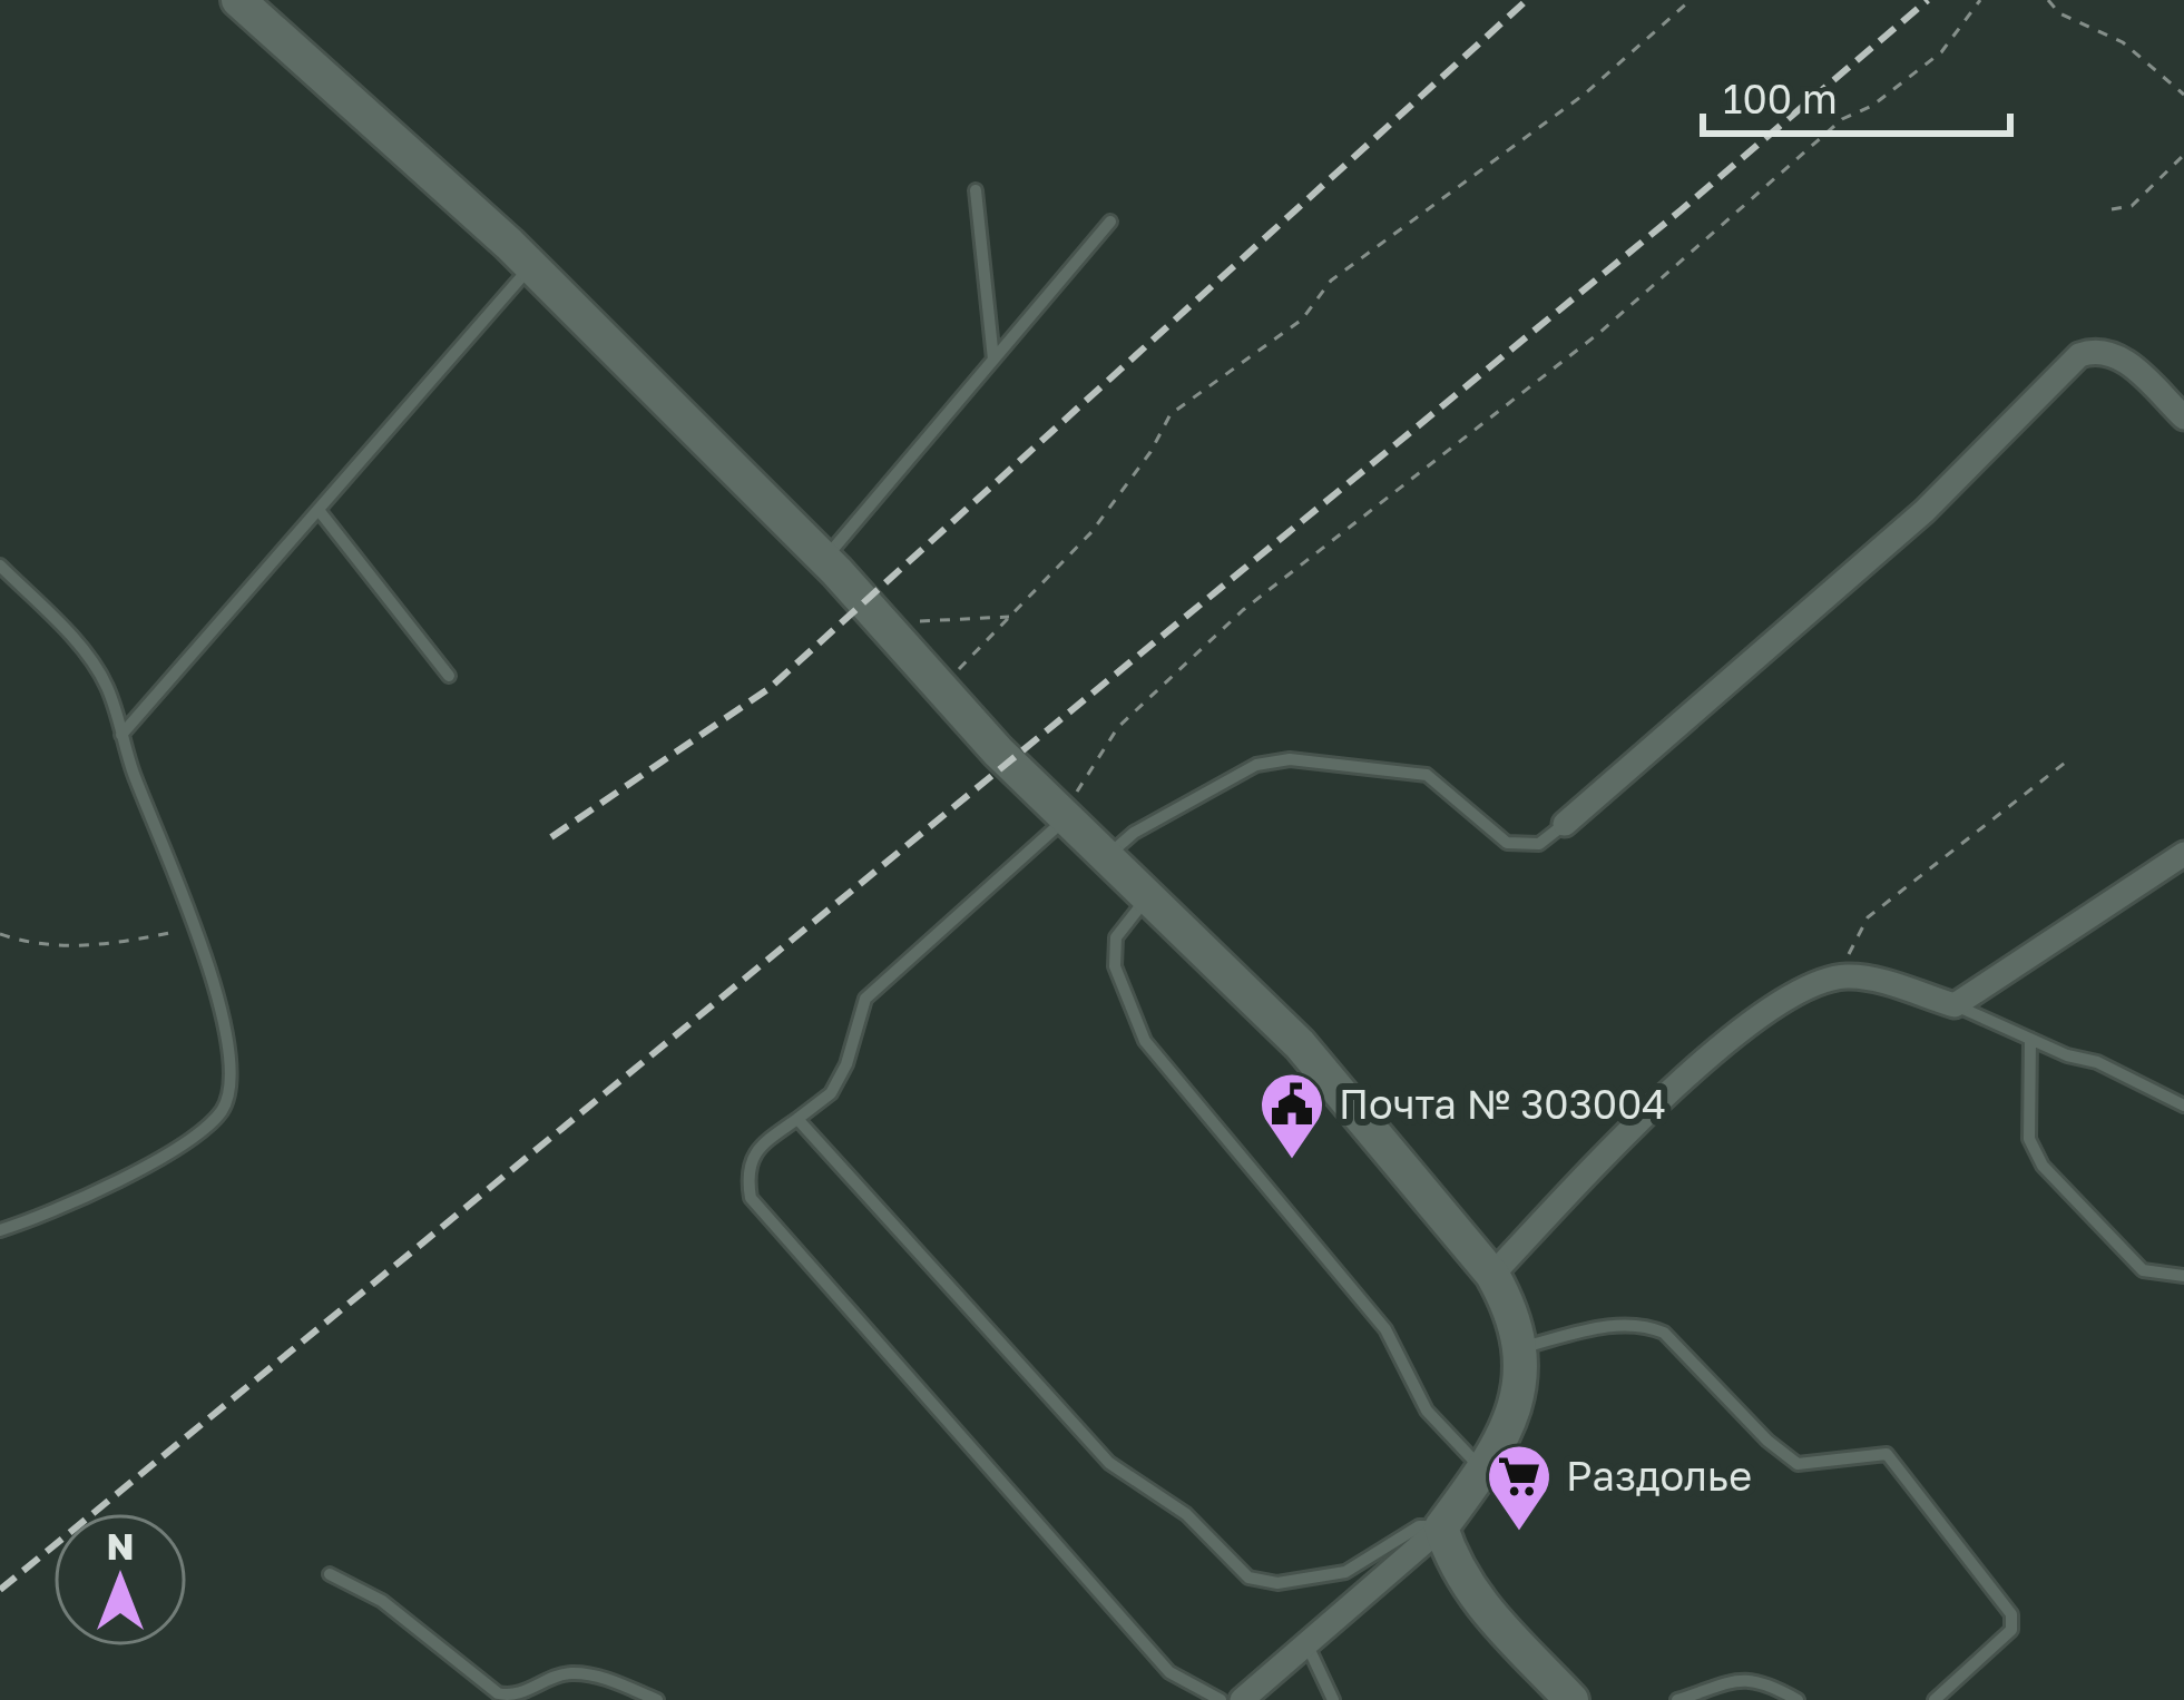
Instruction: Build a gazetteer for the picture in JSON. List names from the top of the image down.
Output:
{
  "places": {
    "public building": ["Почта № 303004"],
    "supermarket": ["Раздолье"]
  },
  "scale_bar": "100 m",
  "north": "top"
}
